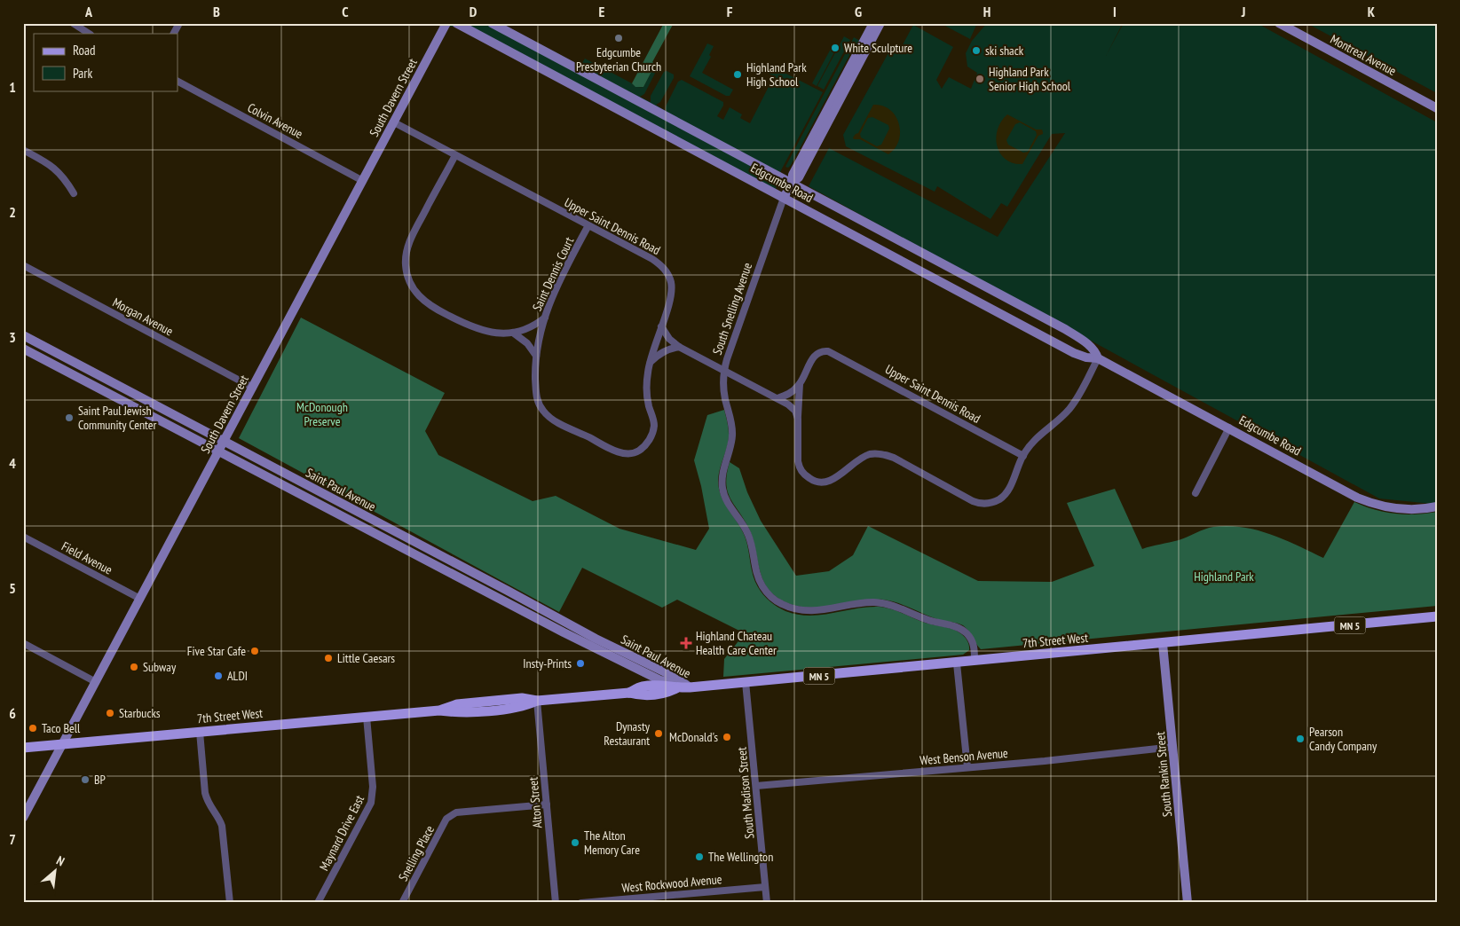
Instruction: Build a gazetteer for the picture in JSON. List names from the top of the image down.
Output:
{
  "streets": {
    "main road": ["MN 5", "7th Street West"],
    "street": [
      "Montreal Avenue",
      "South Davern Street",
      "Colvin Avenue",
      "Edgcumbe Road",
      "Upper Saint Dennis Road",
      "Saint Dennis Court",
      "South Snelling Avenue",
      "Morgan Avenue",
      "Saint Paul Avenue",
      "Field Avenue",
      "West Benson Avenue",
      "South Rankin Street",
      "South Madison Street",
      "Alton Street",
      "Maynard Drive East",
      "Snelling Place",
      "West Rockwood Avenue"
    ]
  },
  "crossings": [
    ["South Davern Street", "Colvin Avenue"],
    ["South Davern Street", "Upper Saint Dennis Road"],
    ["South Davern Street", "Morgan Avenue"],
    ["South Davern Street", "Saint Paul Avenue"],
    ["South Davern Street", "Field Avenue"],
    ["South Davern Street", "7th Street West"],
    ["Edgcumbe Road", "South Snelling Avenue"],
    ["Upper Saint Dennis Road", "Saint Dennis Court"],
    ["South Snelling Avenue", "7th Street West"],
    ["Saint Paul Avenue", "7th Street West"],
    ["7th Street West", "South Rankin Street"],
    ["7th Street West", "South Madison Street"],
    ["7th Street West", "Alton Street"],
    ["7th Street West", "Maynard Drive East"],
    ["West Benson Avenue", "South Rankin Street"],
    ["West Benson Avenue", "South Madison Street"],
    ["South Madison Street", "West Rockwood Avenue"],
    ["Alton Street", "Snelling Place"]
  ],
  "parks": ["McDonough Preserve", "Highland Park"],
  "places": {
    "other": [
      "Edgcumbe Presbyterian Church",
      "White Sculpture",
      "ski shack",
      "Highland Park High School",
      "Highland Park Senior High School",
      "Saint Paul Jewish Community Center",
      "Five Star Cafe",
      "Little Caesars",
      "Insty-Prints",
      "Subway",
      "ALDI",
      "Starbucks",
      "Taco Bell",
      "Dynasty Restaurant",
      "McDonald's",
      "Pearson Candy Company",
      "BP",
      "The Alton Memory Care",
      "The Wellington"
    ],
    "health": ["Highland Chateau Health Care Center"]
  },
  "legend": ["Road", "Park"],
  "north": "top right",
  "grid": {
    "columns": [
      "A",
      "B",
      "C",
      "D",
      "E",
      "F",
      "G",
      "H",
      "I",
      "J",
      "K"
    ],
    "rows": [
      "1",
      "2",
      "3",
      "4",
      "5",
      "6",
      "7"
    ]
  }
}
